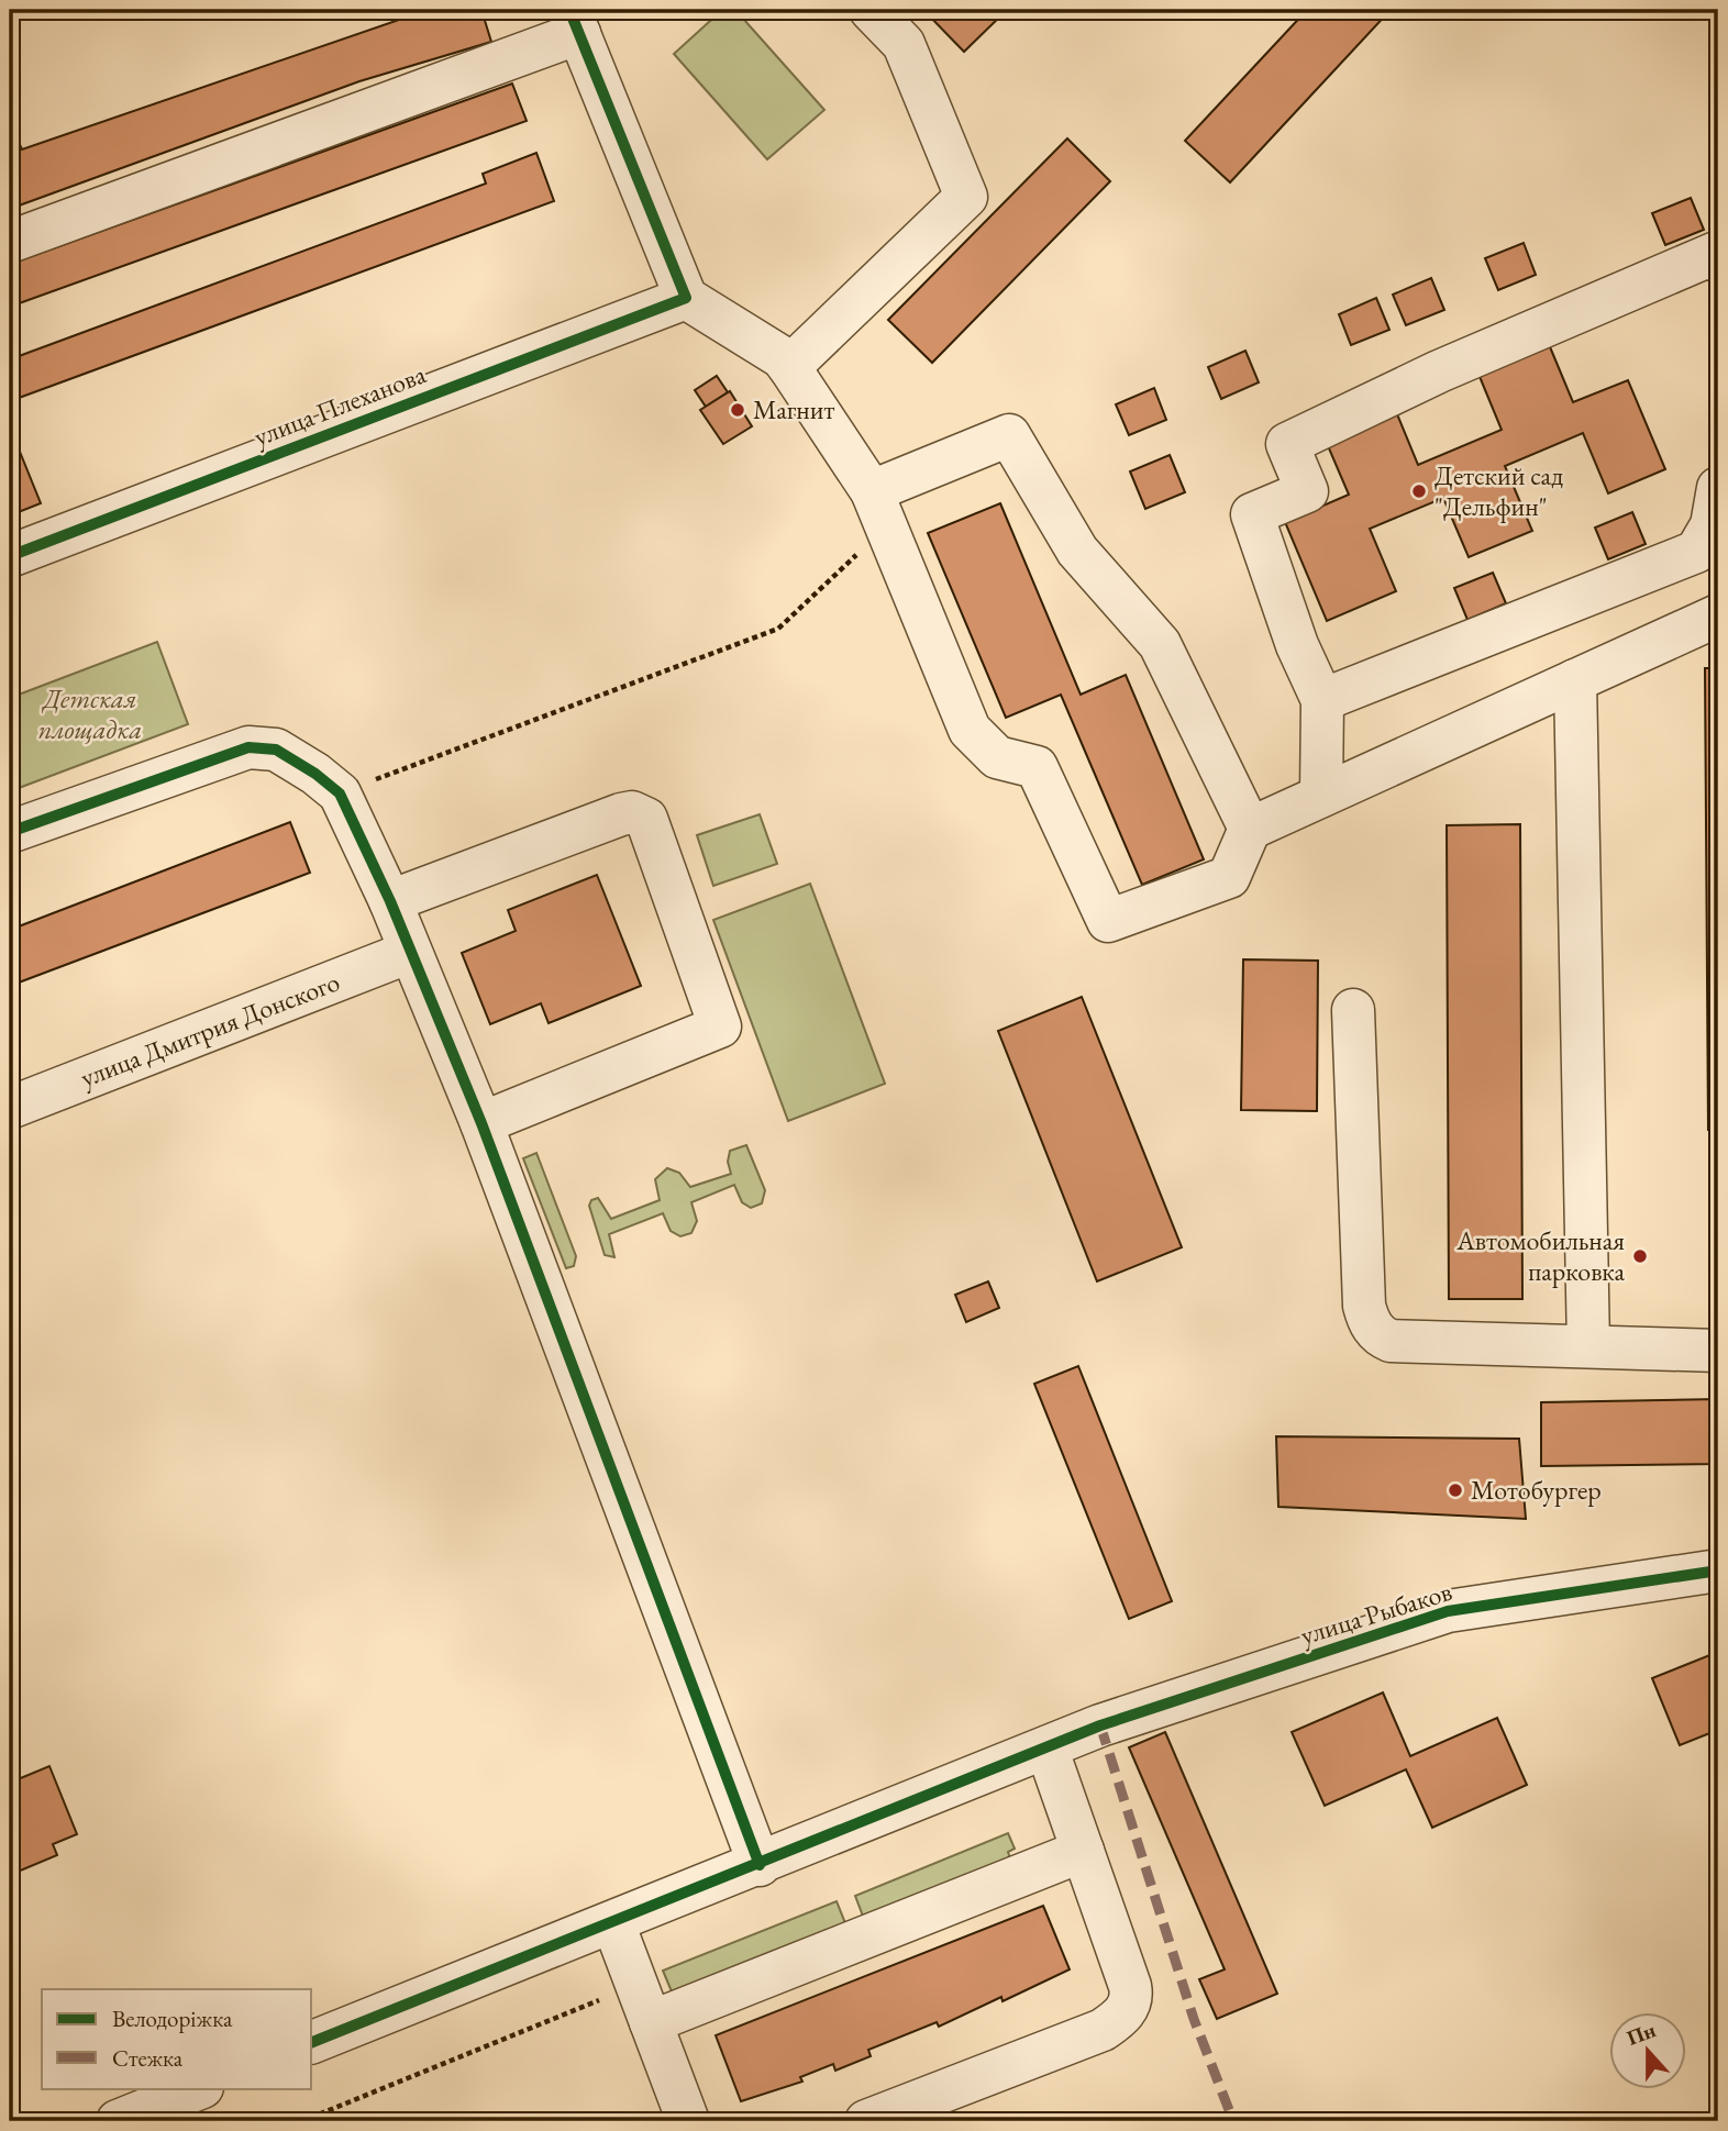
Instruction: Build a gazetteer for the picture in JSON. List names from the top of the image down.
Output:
{
  "streets": {
    "street": ["улица Плеханова", "улица Дмитрия Донского", "улица Рыбаков"]
  },
  "parks": ["Детская площадка"],
  "places": [
    "Магнит",
    "Детский сад \"Дельфин\"",
    "Автомобильная парковка",
    "Мотобургер"
  ],
  "legend": ["Велодоріжка", "Стежка"],
  "north": "top"
}
